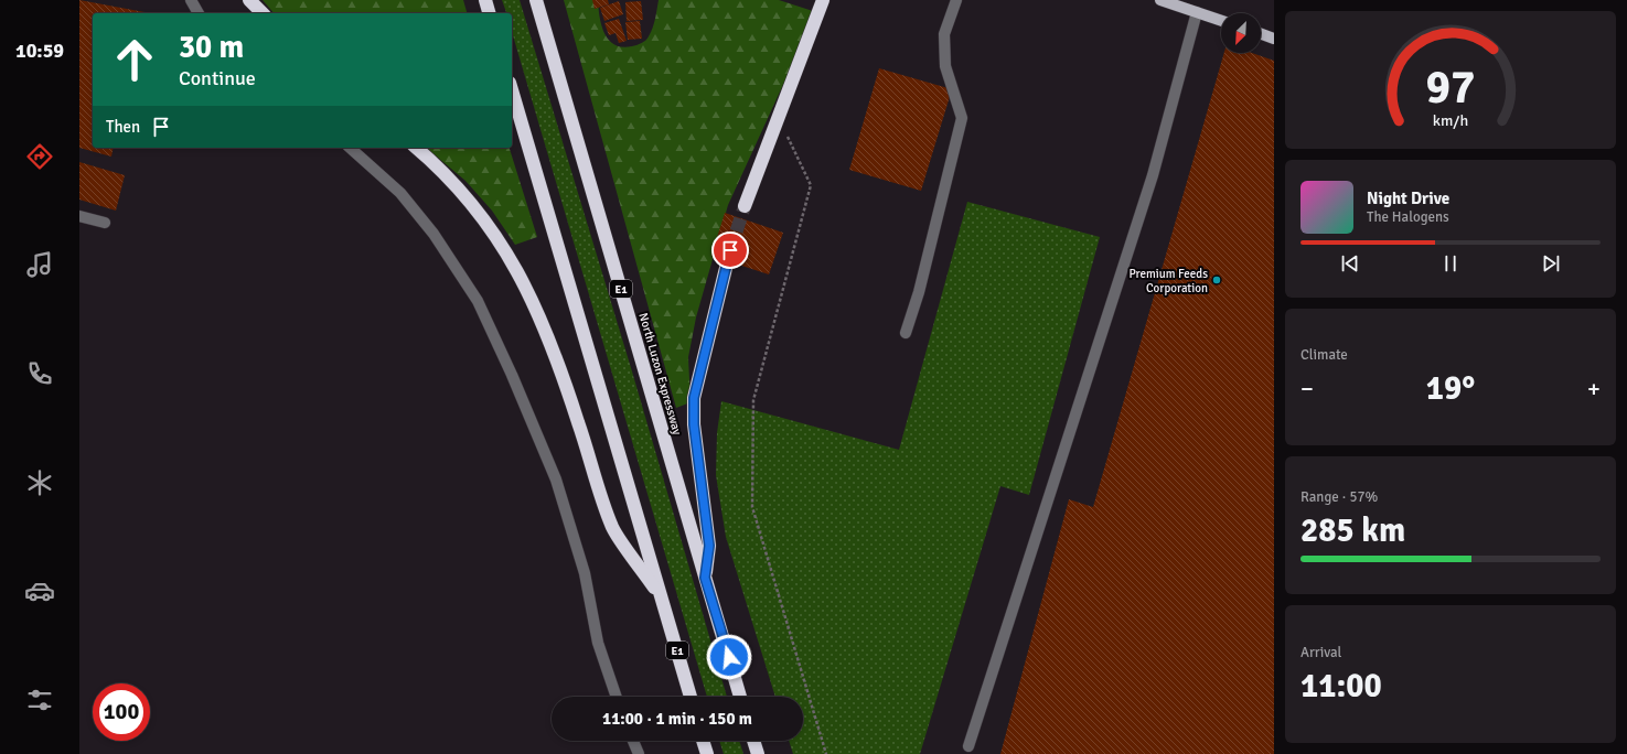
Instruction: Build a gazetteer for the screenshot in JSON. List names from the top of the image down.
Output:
{
  "streets": {
    "highway": ["E1", "North Luzon Expressway"]
  },
  "places": ["Premium Feeds Corporation"],
  "north": "bottom left",
  "page": {
    "tabs": "10:59",
    "turn": ["30 m", "Continue"],
    "then": "Then",
    "song": ["Night Drive", "The Halogens"],
    "tile": [
      "Climate",
      ["Range · 57%", "285 km"],
      ["Arrival", "11:00"]
    ],
    "heat": ["−", "19°", "+"],
    "limit": "100",
    "trip": "11:00 · 1 min · 150 m",
    "gauge": ["97", "km/h"]
  }
}
